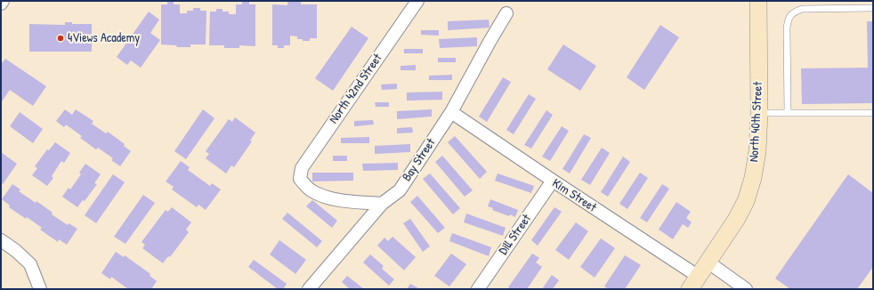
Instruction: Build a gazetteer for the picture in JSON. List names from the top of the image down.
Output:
{
  "streets": {
    "street": [
      "North 42nd Street",
      "North 40th Street",
      "Bay Street",
      "Kim Street",
      "Dill Street"
    ]
  },
  "crossings": [
    ["North 42nd Street", "Bay Street"],
    ["North 40th Street", "Kim Street"],
    ["Bay Street", "Kim Street"],
    ["Kim Street", "Dill Street"]
  ],
  "places": ["4Views Academy"]
}
